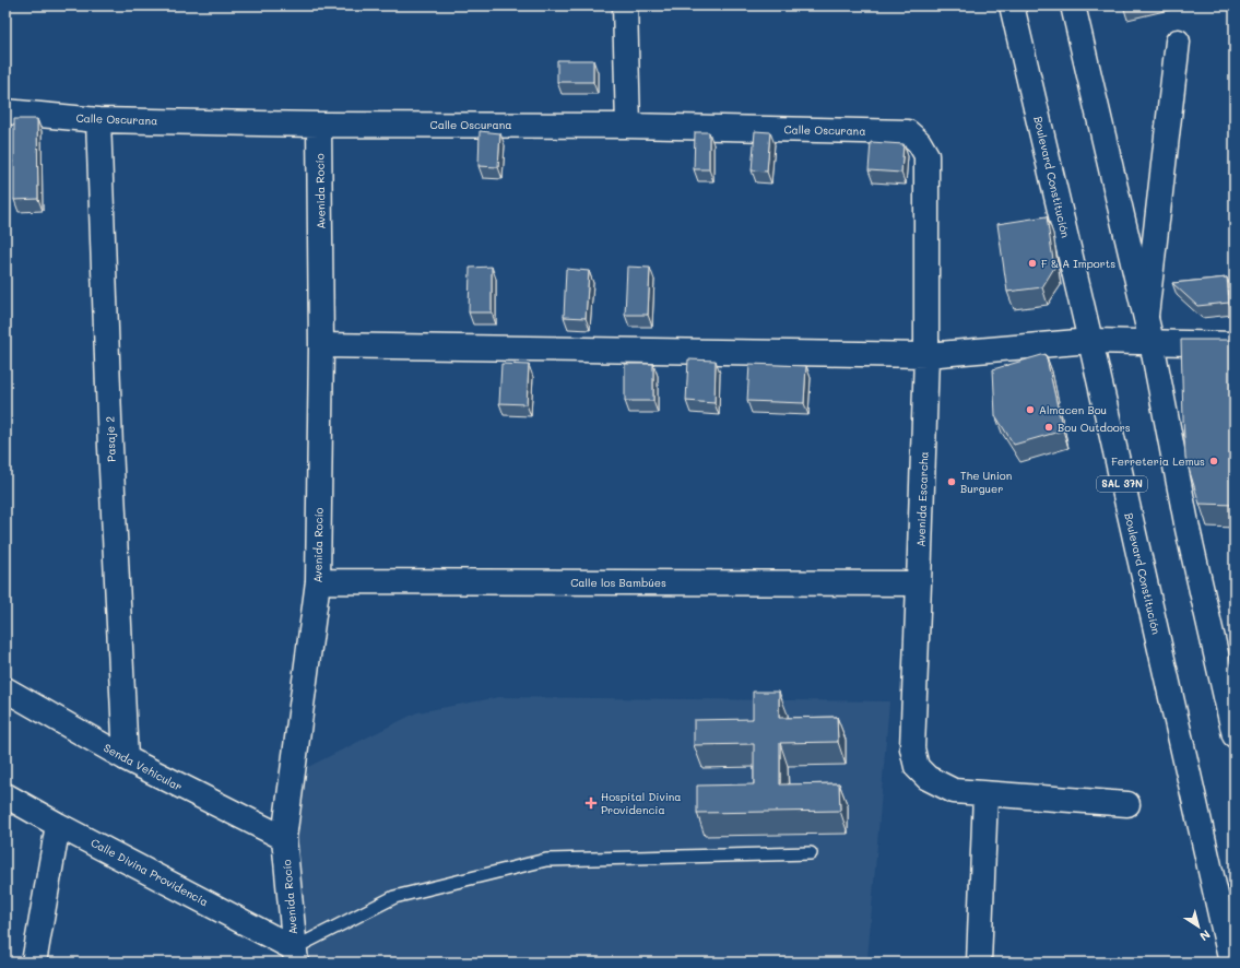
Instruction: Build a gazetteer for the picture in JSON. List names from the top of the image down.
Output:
{
  "streets": {
    "main road": [
      "Calle Oscurana",
      "Boulevard Constitución",
      "Avenida Rocío",
      "Pasaje 2",
      "SAL 37N",
      "Avenida Escarcha",
      "Calle los Bambúes",
      "Senda Vehicular",
      "Calle Divina Providencia"
    ]
  },
  "crossings": [
    ["Calle Oscurana", "Avenida Rocío"],
    ["Calle Oscurana", "Pasaje 2"],
    ["Calle Oscurana", "Avenida Escarcha"],
    ["Avenida Rocío", "Calle los Bambúes"],
    ["Avenida Rocío", "Senda Vehicular"],
    ["Avenida Rocío", "Calle Divina Providencia"],
    ["Pasaje 2", "Senda Vehicular"],
    ["Avenida Escarcha", "Calle los Bambúes"]
  ],
  "places": {
    "other": [
      "F & A Imports",
      "Almacen Bou",
      "Bou Outdoors",
      "Ferreteria Lemus",
      "The Union Burguer"
    ],
    "health": ["Hospital Divina Providencia"]
  },
  "north": "bottom right"
}
